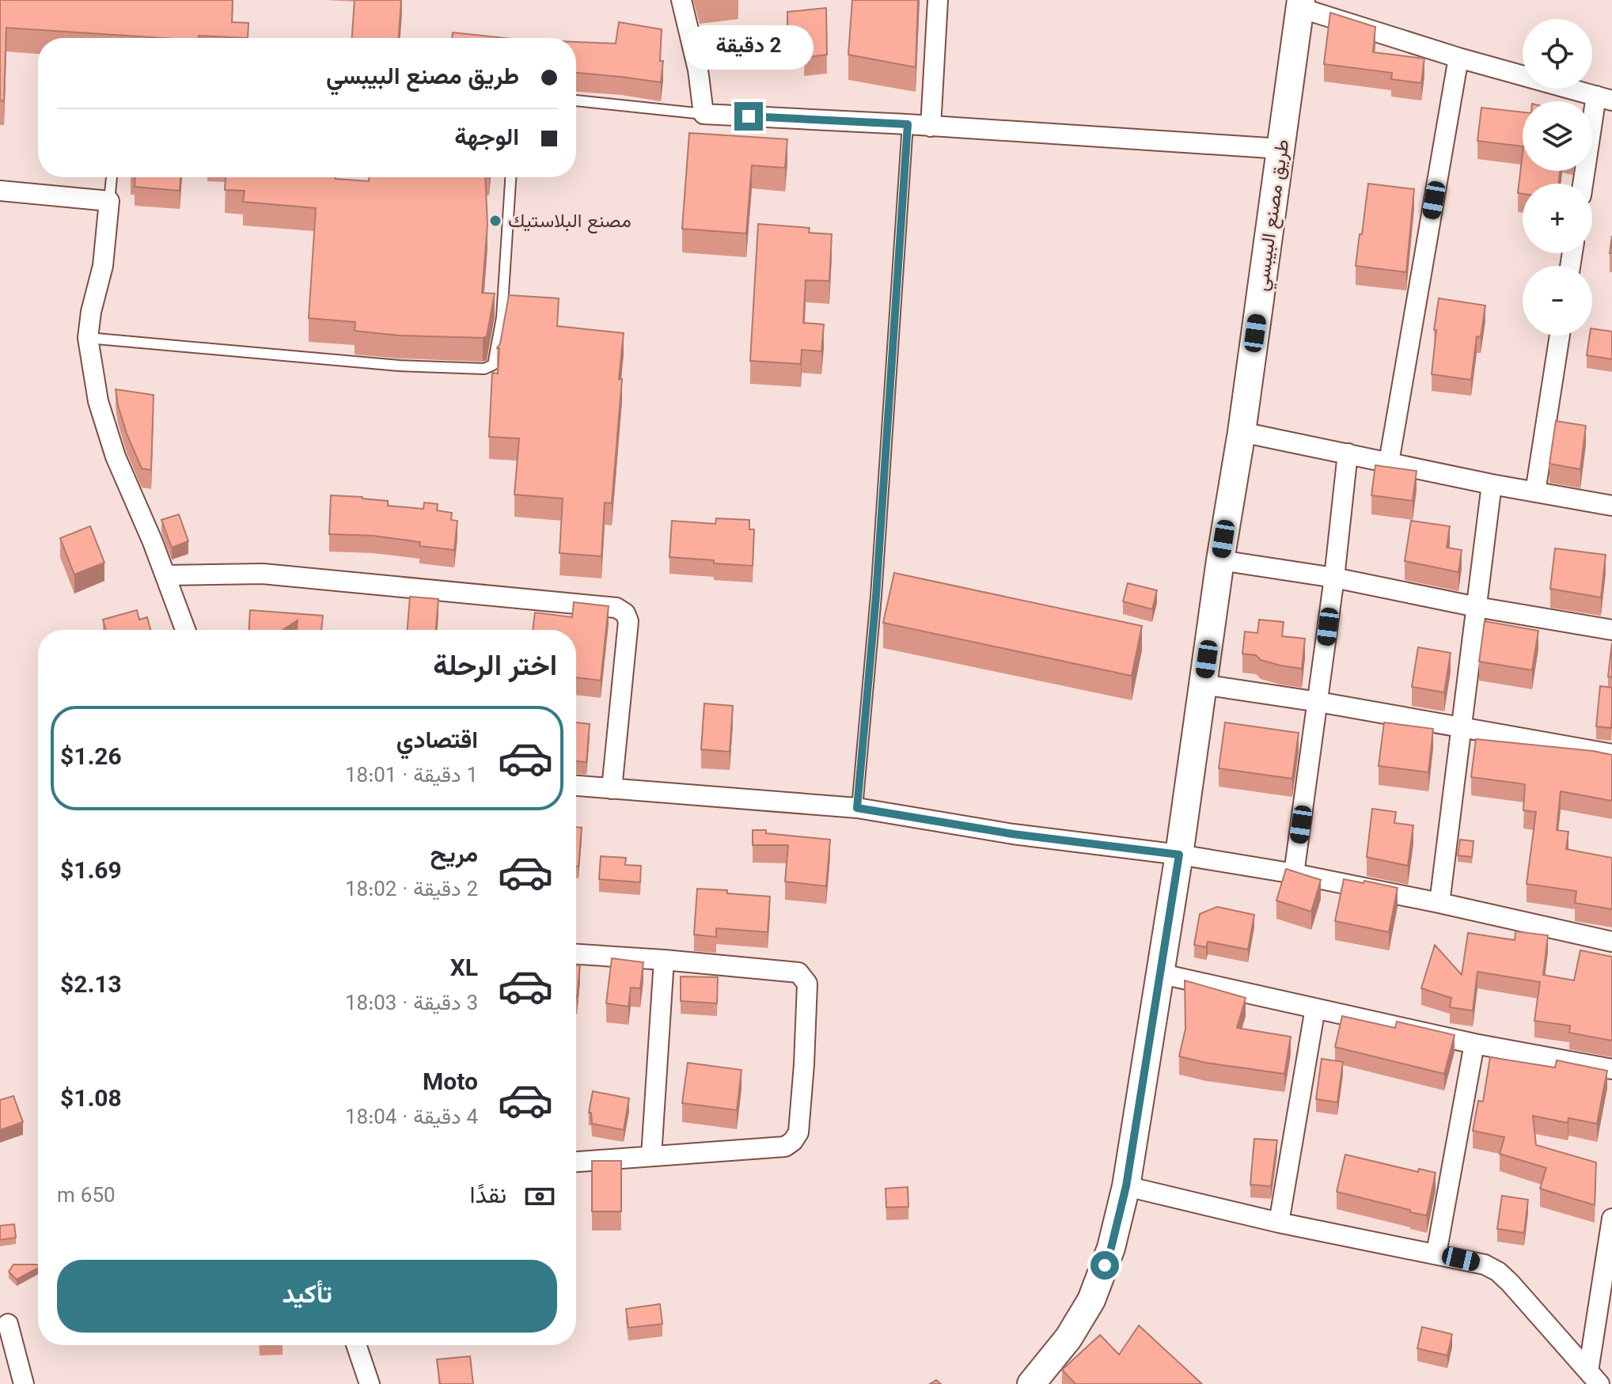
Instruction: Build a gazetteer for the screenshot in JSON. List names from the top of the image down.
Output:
{
  "streets": {
    "main road": ["طريق مصنع البيبسي"]
  },
  "places": ["مصنع البلاستيك"],
  "page": {
    "map_buttons": ["+", "−"],
    "bubble": "2 دقيقة",
    "banner": ["طريق مصنع البيبسي", "الوجهة"],
    "heading": "اختر الرحلة",
    "list": [
      {
        "name": "اقتصادي",
        "note": "1 دقيقة · 18:01",
        "value": "$1.26"
      },
      {
        "name": "مريح",
        "note": "2 دقيقة · 18:02",
        "value": "$1.69"
      },
      {
        "name": "XL",
        "note": "3 دقيقة · 18:03",
        "value": "$2.13"
      },
      {
        "name": "Moto",
        "note": "4 دقيقة · 18:04",
        "value": "$1.08"
      }
    ],
    "pay": ["نقدًا", "650 m"],
    "buttons": "تأكيد"
  }
}
